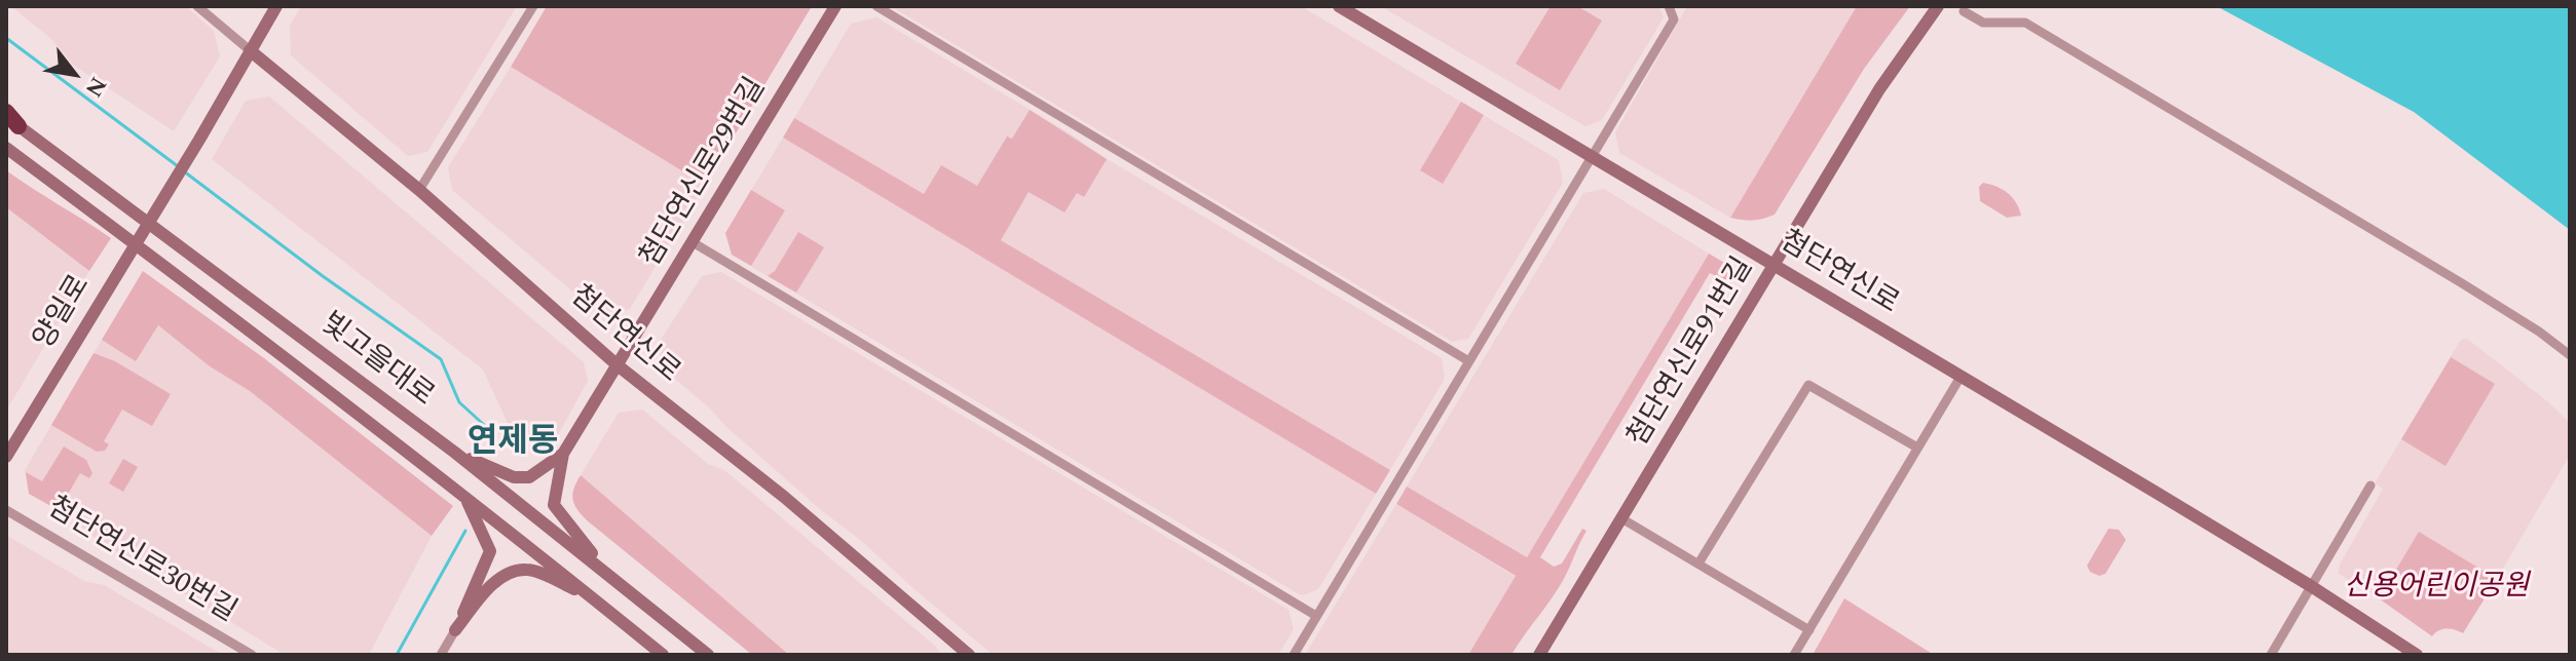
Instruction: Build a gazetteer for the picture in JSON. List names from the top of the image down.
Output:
{
  "streets": {
    "street": [
      "첨단연신로29번길",
      "첨단연신로",
      "양일로",
      "첨단연신로91번길",
      "빛고을대로",
      "첨단연신로30번길"
    ]
  },
  "crossings": [
    ["첨단연신로29번길", "첨단연신로"],
    ["첨단연신로", "양일로"],
    ["첨단연신로", "첨단연신로91번길"]
  ],
  "districts": ["연제동"],
  "parks": ["신용어린이공원"],
  "north": "bottom right"
}
